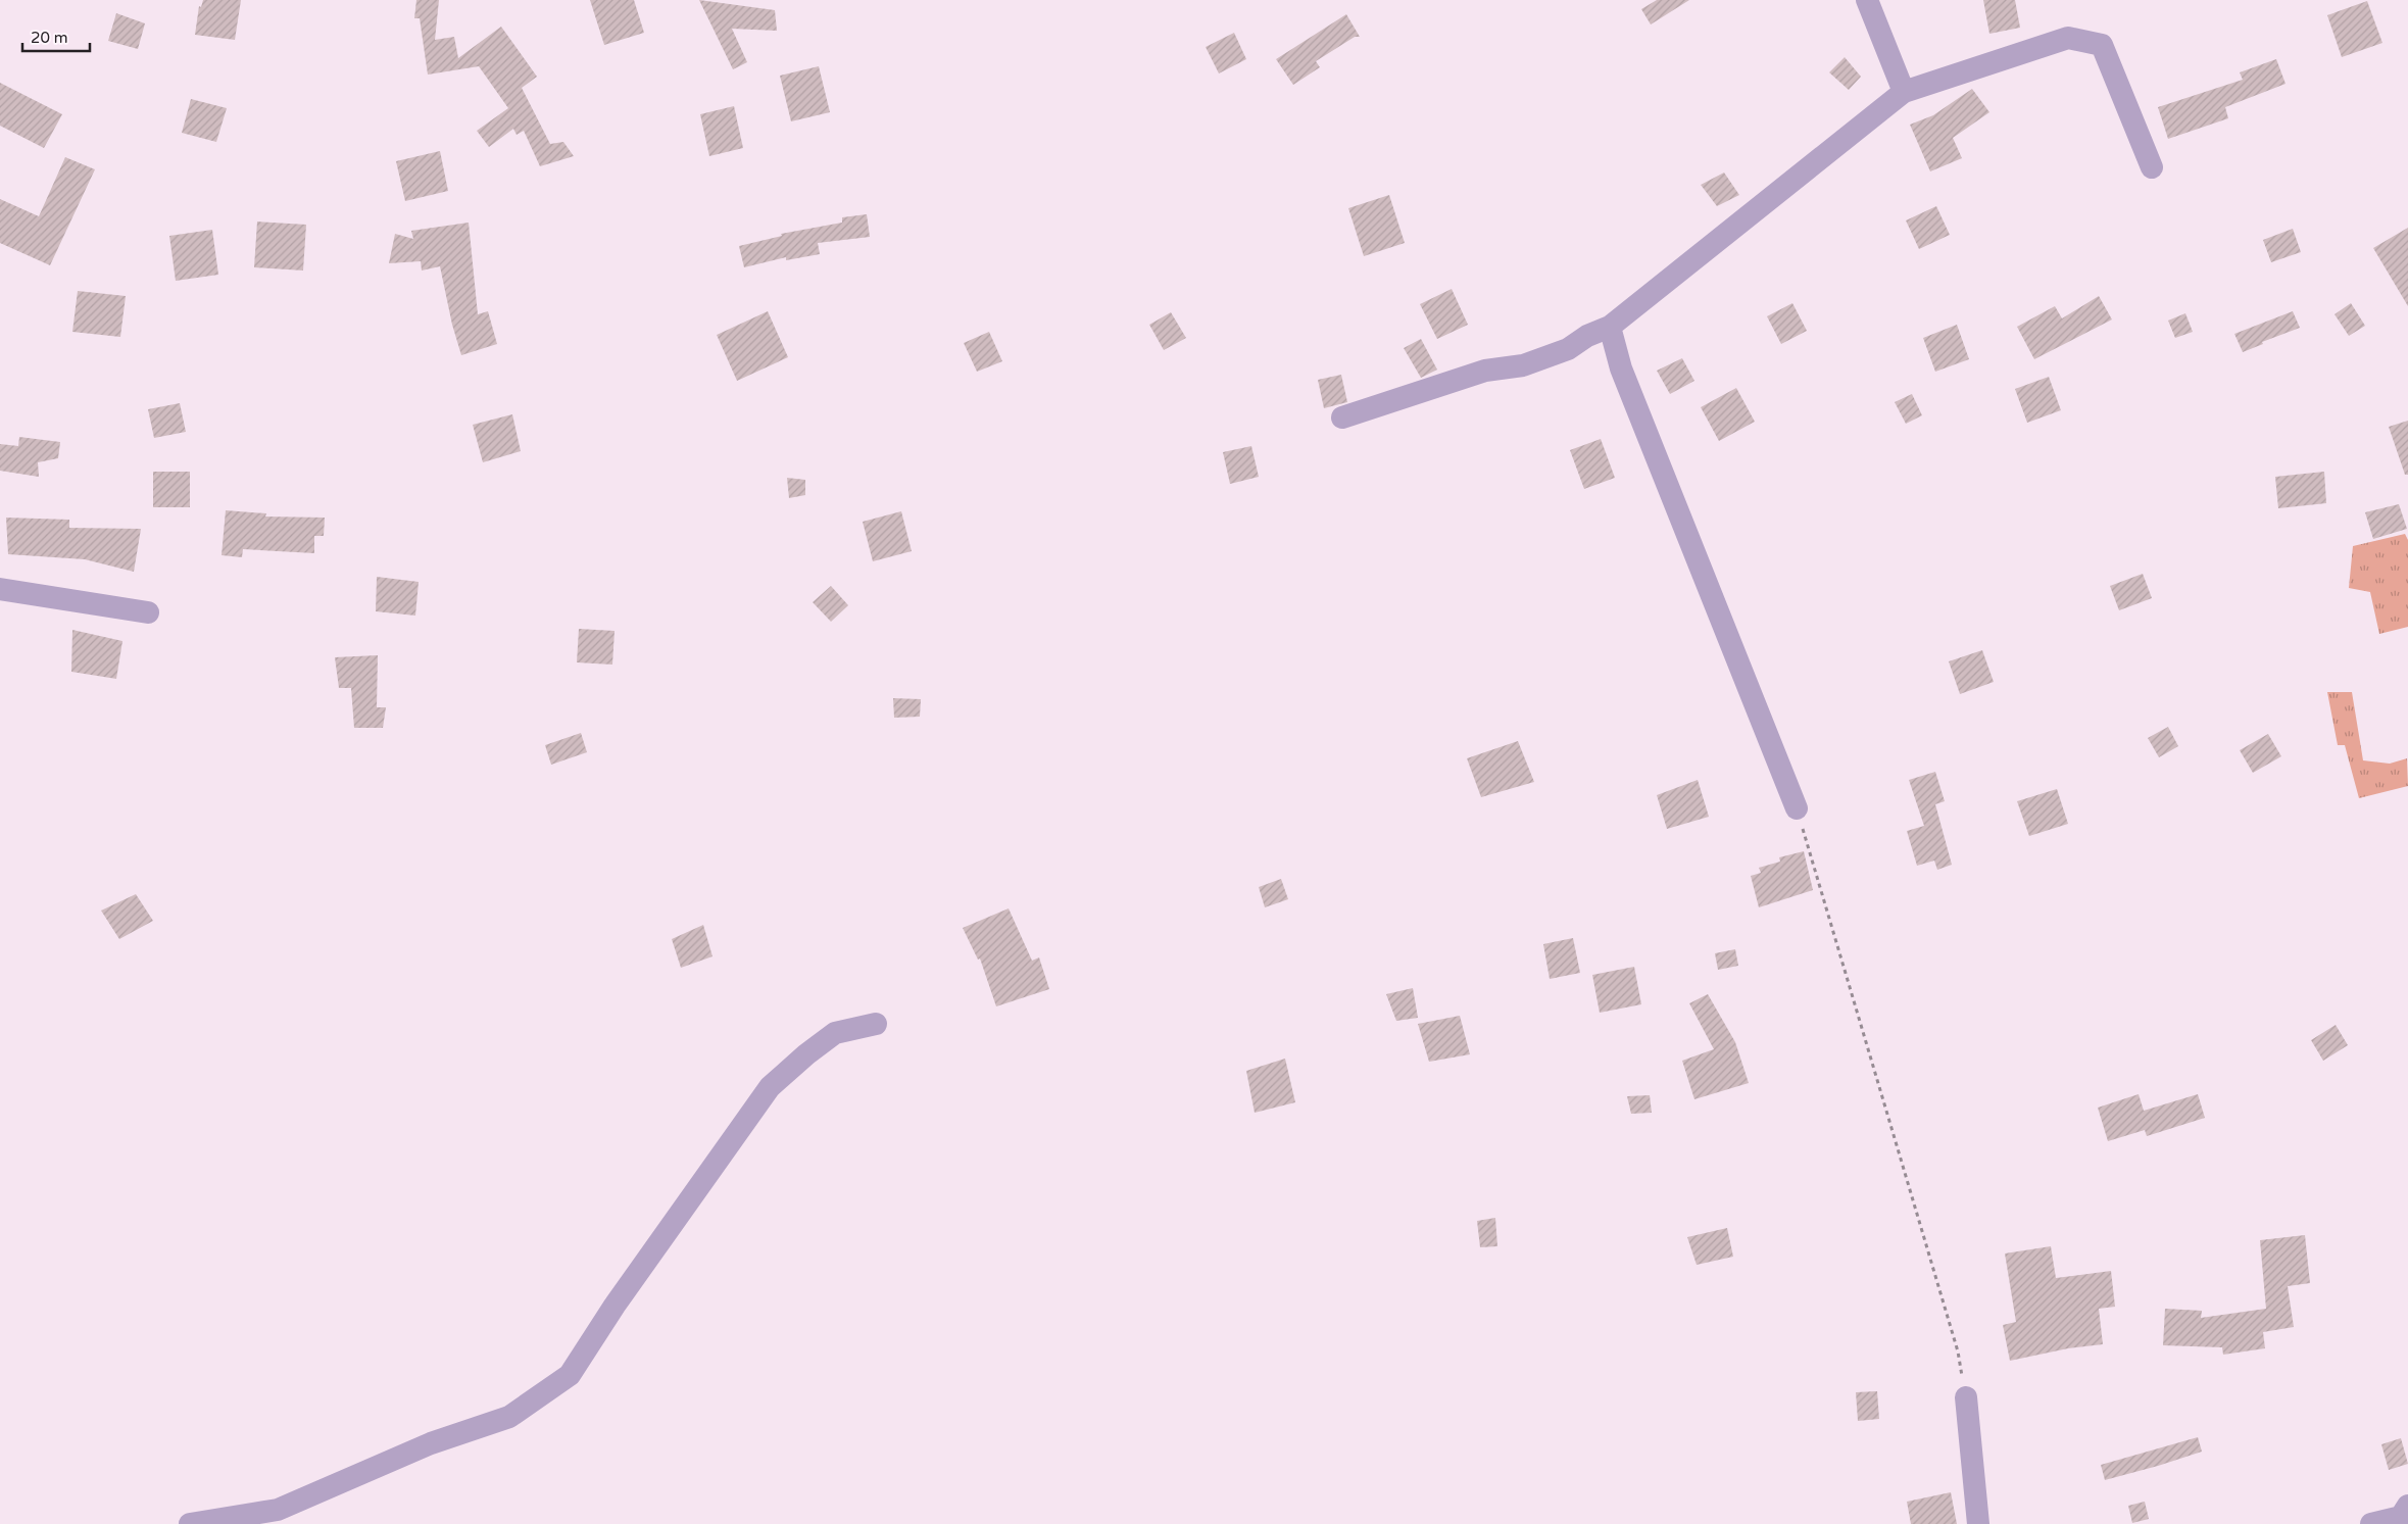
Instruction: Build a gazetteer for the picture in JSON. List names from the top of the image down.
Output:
{
  "scale_bar": "20 m"
}
